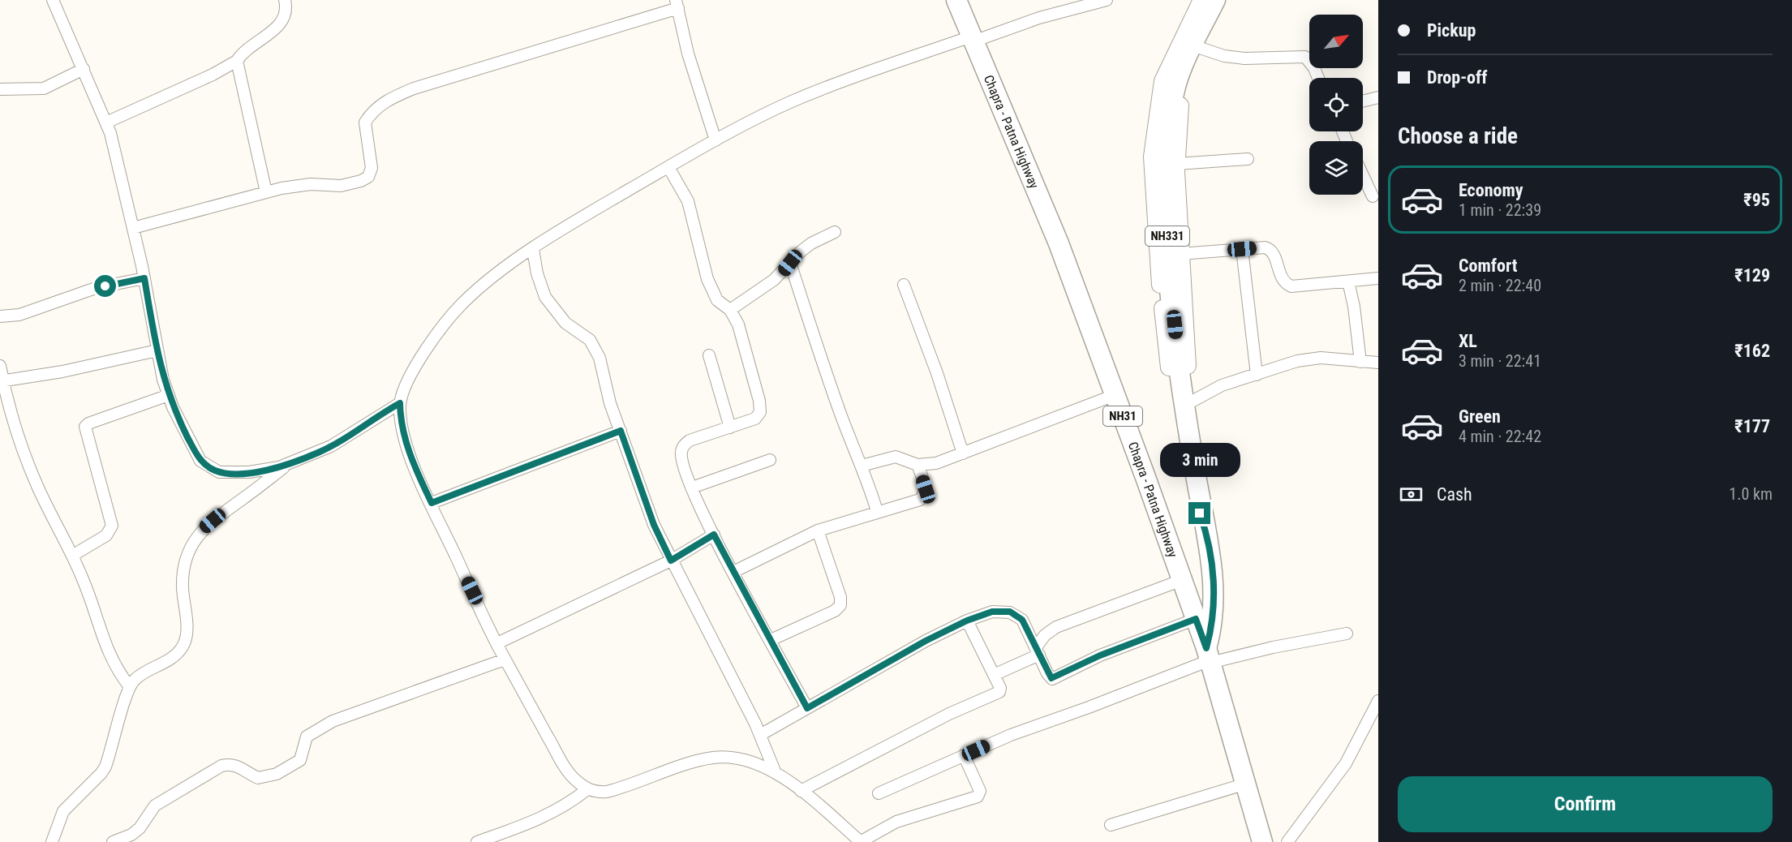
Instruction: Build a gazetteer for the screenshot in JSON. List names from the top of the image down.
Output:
{
  "streets": {
    "highway": ["Chapra - Patna Highway", "NH331", "NH31"]
  },
  "crossings": [
    ["Chapra - Patna Highway", "NH331"]
  ],
  "north": "top right",
  "page": {
    "banner": ["Pickup", "Drop-off"],
    "heading": "Choose a ride",
    "list": [
      {
        "name": "Economy",
        "note": "1 min · 22:39",
        "value": "₹95"
      },
      {
        "name": "Comfort",
        "note": "2 min · 22:40",
        "value": "₹129"
      },
      {
        "name": "XL",
        "note": "3 min · 22:41",
        "value": "₹162"
      },
      {
        "name": "Green",
        "note": "4 min · 22:42",
        "value": "₹177"
      }
    ],
    "bubble": "3 min",
    "pay": ["Cash", "1.0 km"],
    "buttons": "Confirm"
  }
}
